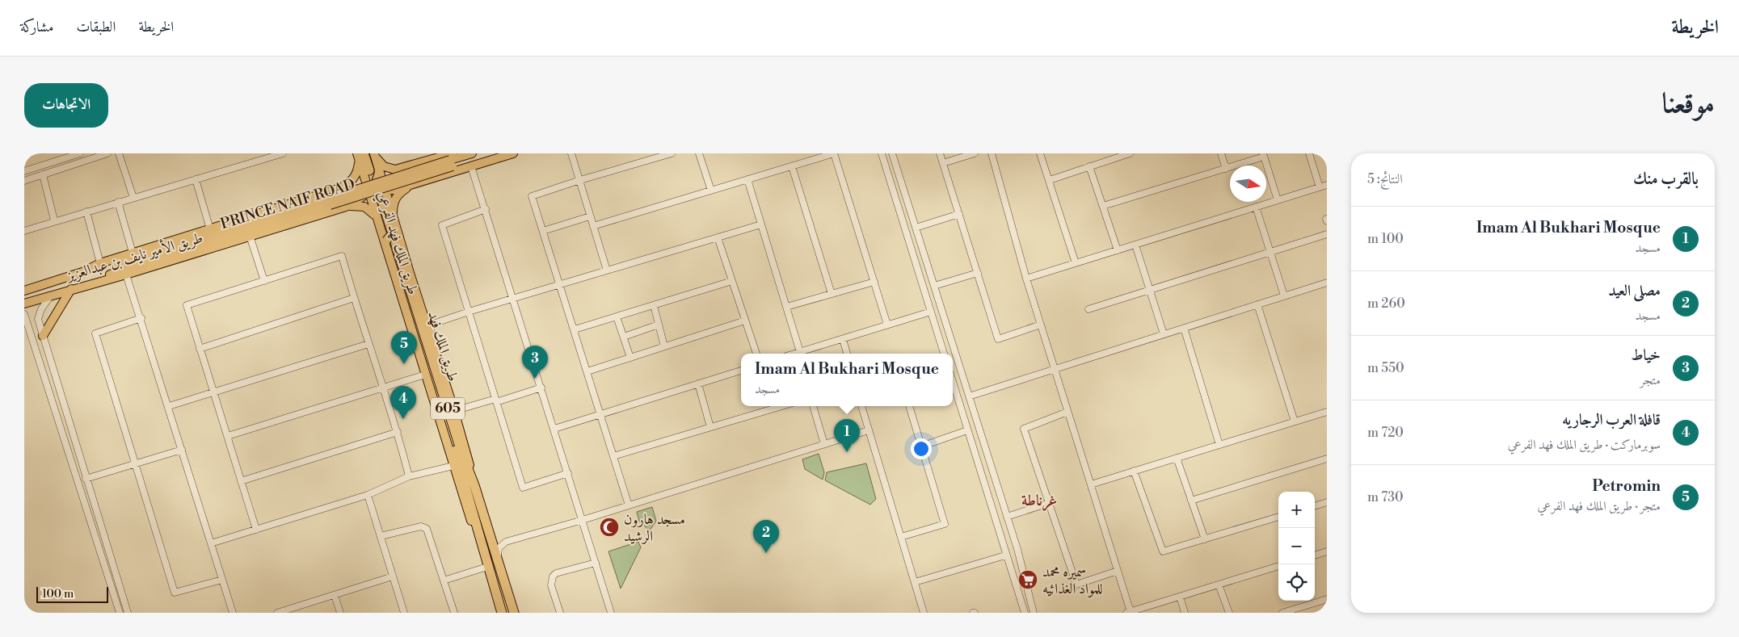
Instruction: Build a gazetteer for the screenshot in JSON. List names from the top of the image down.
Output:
{
  "streets": {
    "highway": ["طريق الملك فهد", "605"],
    "main road": ["PRINCE NAIF ROAD", "طريق الملك فهد الفرعي", "طريق الأمير نايف بن عبدالعزيز"]
  },
  "crossings": [
    ["PRINCE NAIF ROAD", "طريق الأمير نايف بن عبدالعزيز"],
    ["طريق الملك فهد الفرعي", "طريق الملك فهد"]
  ],
  "districts": ["غرناطة"],
  "places": {
    "mosque": ["مسجد هارون الرشيد"],
    "supermarket": ["سميره محمد للمواد الغذائيه"]
  },
  "scale_bar": "100 m",
  "north": "right",
  "page": {
    "header": "الخريطة",
    "nav": ["الخريطة", "الطبقات", "مشاركة"],
    "title": "موقعنا",
    "buttons": "الاتجاهات",
    "heading": ["بالقرب منك", "النتائج: 5"],
    "list": [
      {
        "mark": "1",
        "name": "Imam Al Bukhari Mosque",
        "note": "مسجد",
        "value": "100 m"
      },
      {
        "mark": "2",
        "name": "مصلى العيد",
        "note": "مسجد",
        "value": "260 m"
      },
      {
        "mark": "3",
        "name": "خياط",
        "note": "متجر",
        "value": "550 m"
      },
      {
        "mark": "4",
        "name": "قافلة العرب الرجاريه",
        "note": "سوبرماركت · طريق الملك فهد الفرعي",
        "value": "720 m"
      },
      {
        "mark": "5",
        "name": "Petromin",
        "note": "متجر · طريق الملك فهد الفرعي",
        "value": "730 m"
      }
    ],
    "pins": [
      "5",
      "3",
      "4",
      "1",
      "2"
    ],
    "popup": ["Imam Al Bukhari Mosque", "مسجد"],
    "map_buttons": ["+", "−"],
    "scale": "100 m"
  }
}
